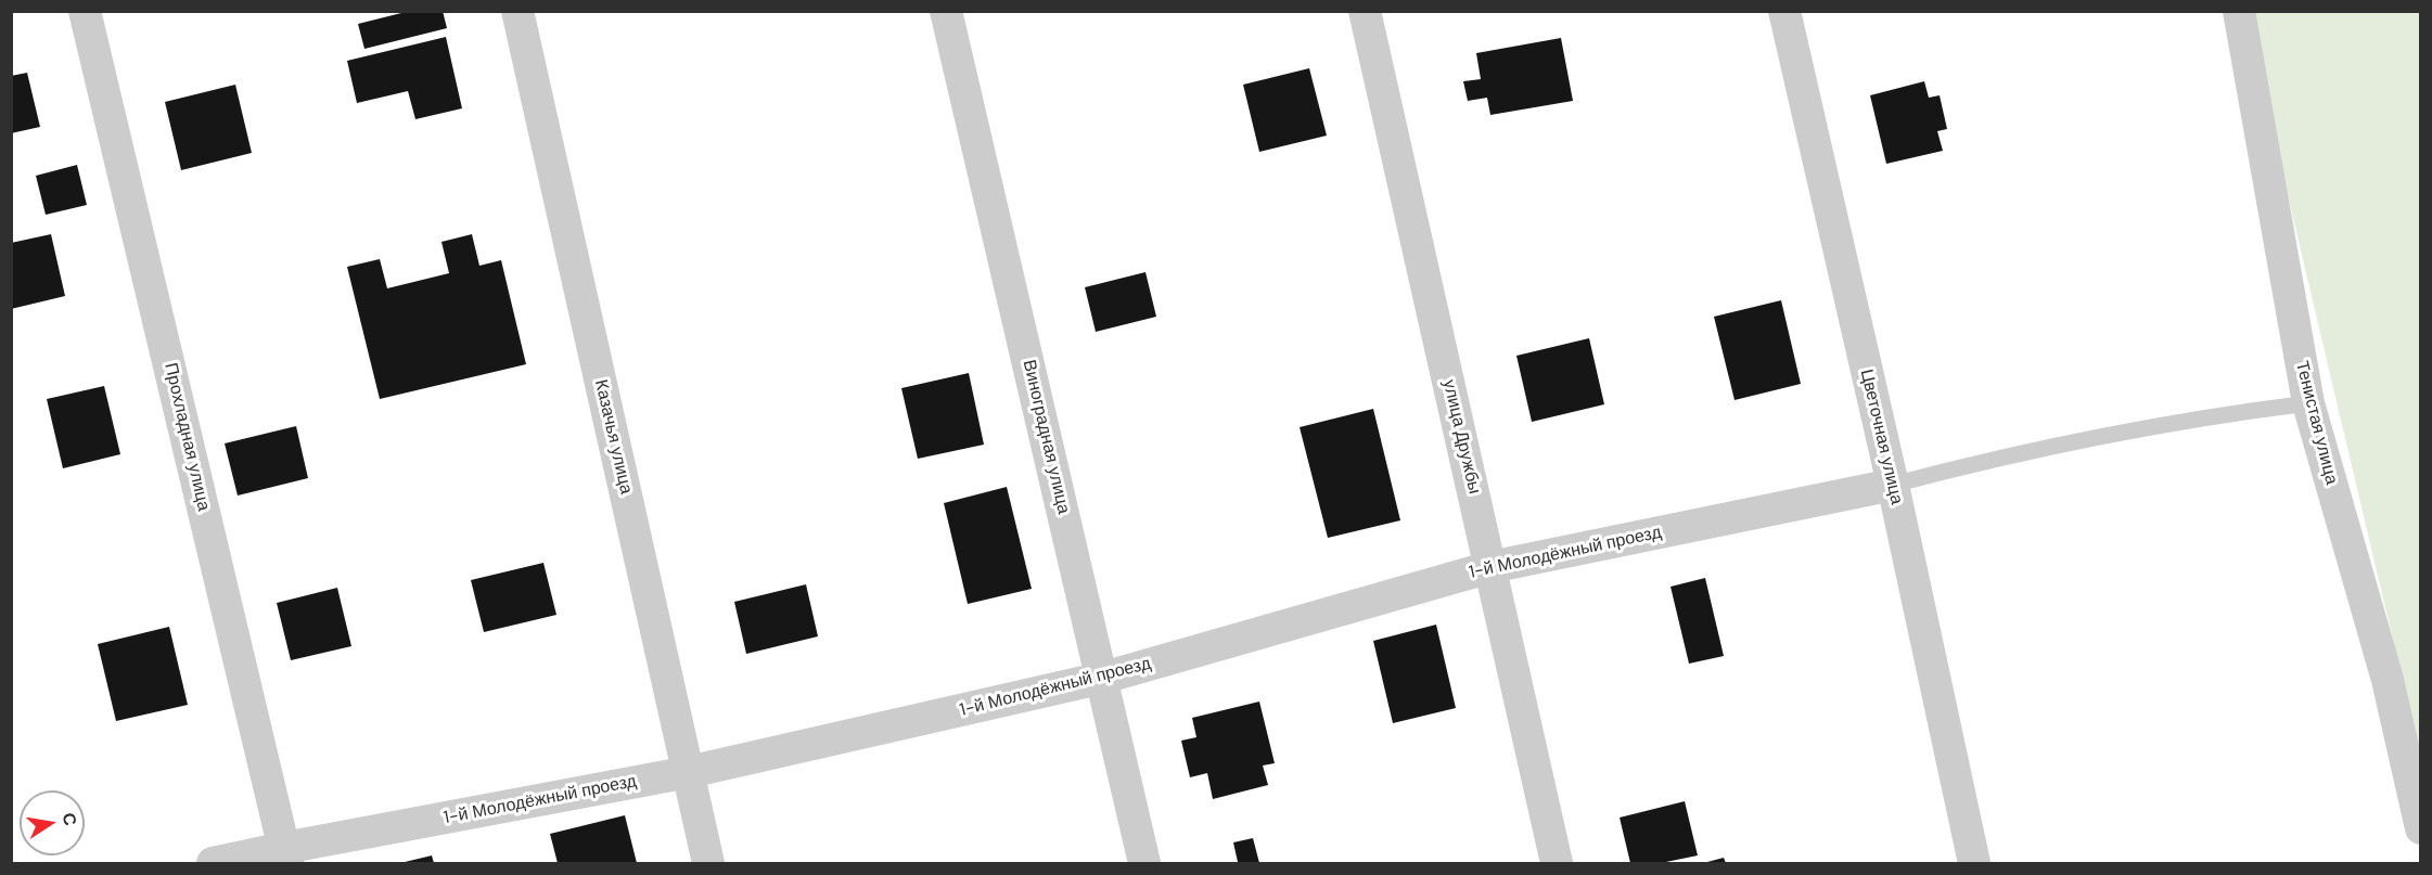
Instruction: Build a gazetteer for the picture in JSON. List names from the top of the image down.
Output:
{
  "streets": {
    "street": [
      "Тенистая улица",
      "Прохладная улица",
      "Казачья улица",
      "Виноградная улица",
      "улица Дружбы",
      "Цветочная улица",
      "1-й Молодёжный проезд"
    ]
  },
  "crossings": [
    ["Прохладная улица", "1-й Молодёжный проезд"],
    ["Казачья улица", "1-й Молодёжный проезд"],
    ["Виноградная улица", "1-й Молодёжный проезд"],
    ["улица Дружбы", "1-й Молодёжный проезд"],
    ["Цветочная улица", "1-й Молодёжный проезд"]
  ],
  "north": "right"
}
